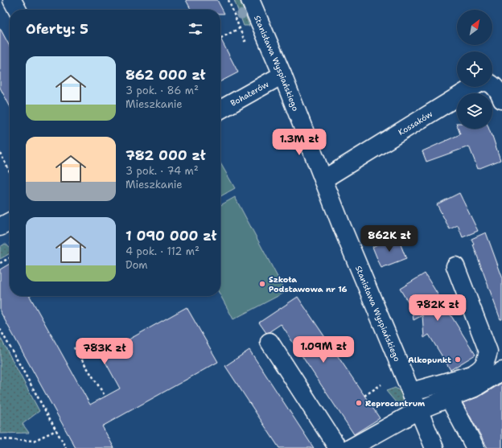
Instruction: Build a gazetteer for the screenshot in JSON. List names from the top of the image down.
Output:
{
  "streets": {
    "street": ["Stanisława Wyspiańskiego", "Bohaterów", "Kossaków"]
  },
  "crossings": [
    ["Stanisława Wyspiańskiego", "Bohaterów"],
    ["Stanisława Wyspiańskiego", "Kossaków"]
  ],
  "places": ["Szkoła Podstawowa nr 16", "Alkopunkt", "Reprocentrum"],
  "north": "top right",
  "page": {
    "heading": "Oferty: 5",
    "list": [
      {
        "name": "862 000 zł",
        "note": "3 pok. · 86 m² · Mieszkanie"
      },
      {
        "name": "782 000 zł",
        "note": "3 pok. · 74 m² · Mieszkanie"
      },
      {
        "name": "1 090 000 zł",
        "note": "4 pok. · 112 m² · Dom"
      }
    ],
    "price": [
      "1.3M zł",
      "862K zł",
      "782K zł",
      "1.09M zł",
      "783K zł"
    ]
  }
}
